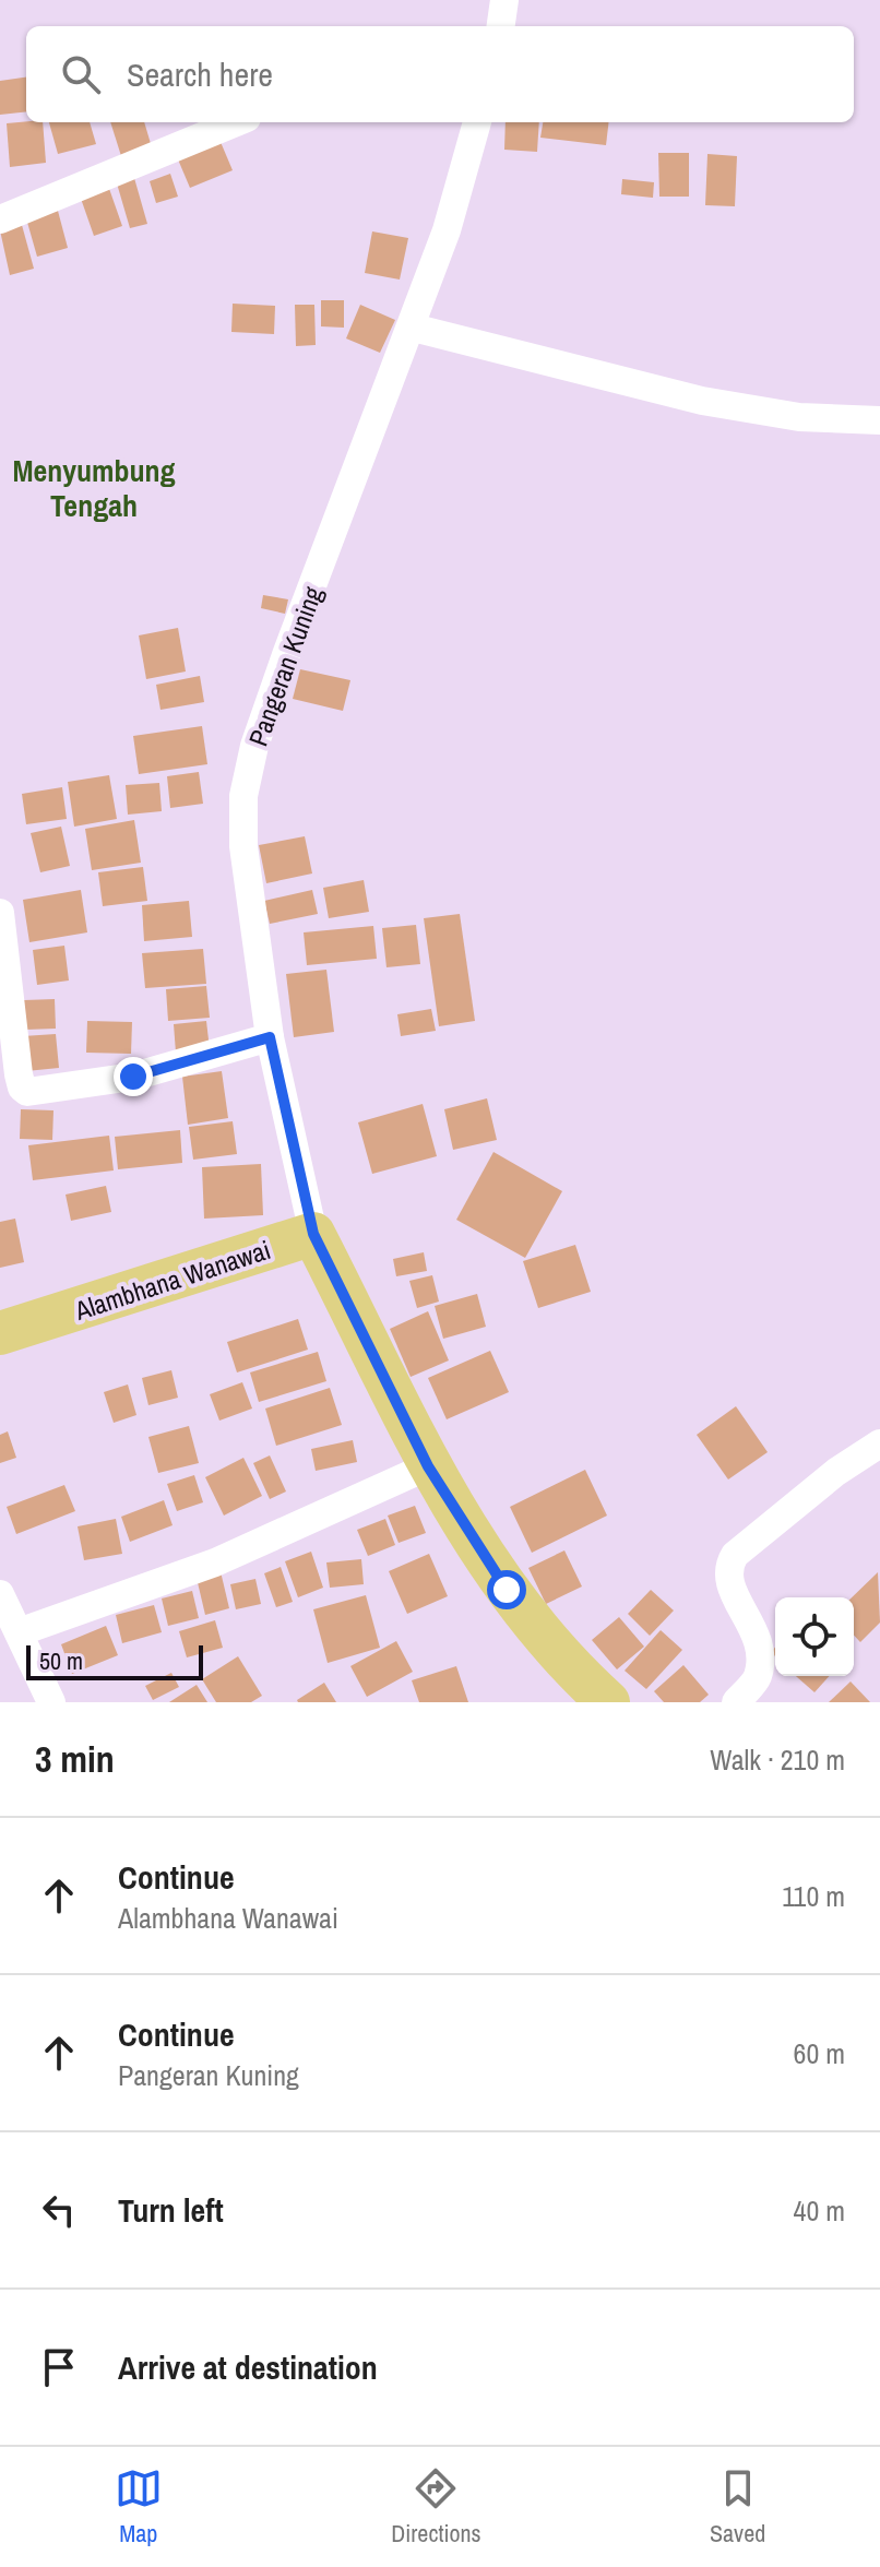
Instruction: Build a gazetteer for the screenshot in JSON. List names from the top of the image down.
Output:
{
  "streets": {
    "main road": ["Alambhana Wanawai"],
    "street": ["Pangeran Kuning"]
  },
  "crossings": [
    ["Pangeran Kuning", "Alambhana Wanawai"]
  ],
  "districts": ["Menyumbung Tengah"],
  "scale_bar": "50 m",
  "page": {
    "search": "Search here",
    "scale": "50 m",
    "heading": ["3 min", "Walk · 210 m"],
    "list": [
      ["Continue", "Alambhana Wanawai", "110 m"],
      ["Continue", "Pangeran Kuning", "60 m"],
      ["Turn left", "40 m"],
      "Arrive at destination"
    ],
    "nav": ["Map", "Directions", "Saved"]
  }
}
